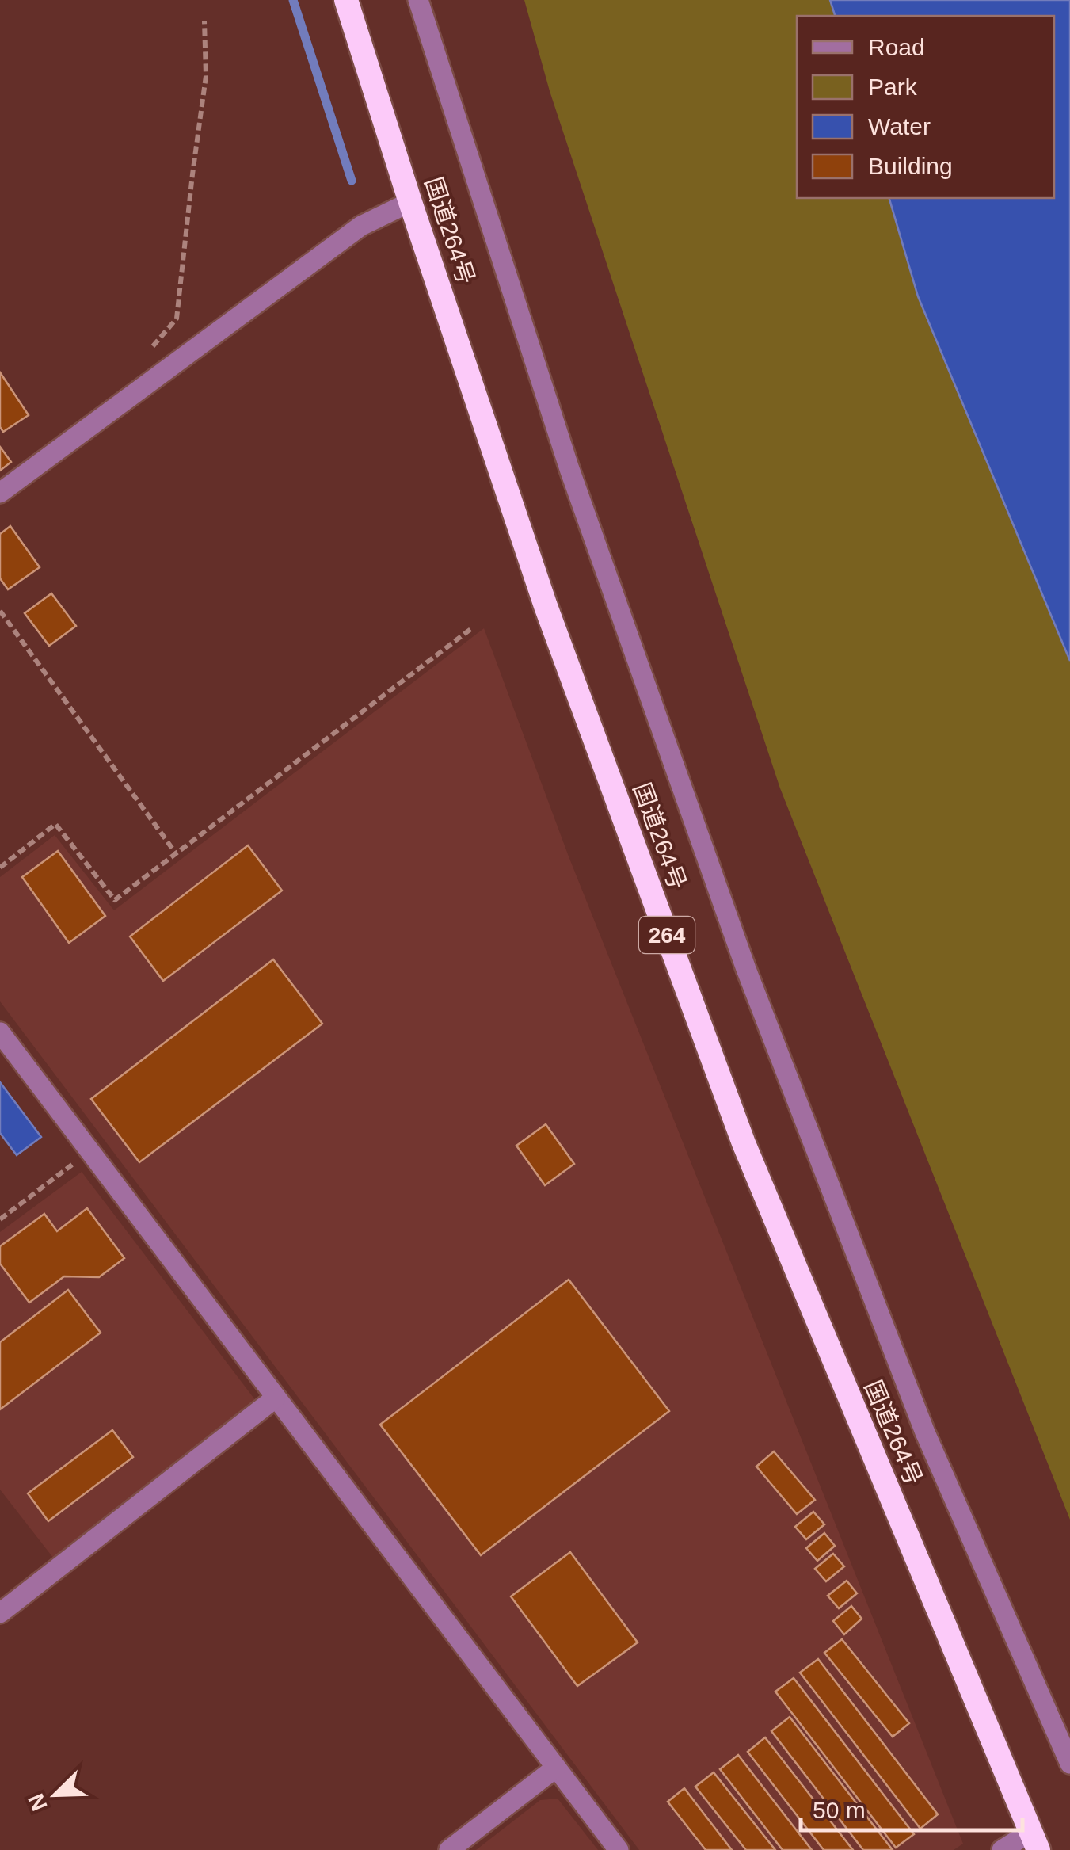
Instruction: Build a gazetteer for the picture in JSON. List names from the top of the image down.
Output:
{
  "streets": {
    "highway": ["国道264号", "264"]
  },
  "legend": [
    "Road",
    "Park",
    "Water",
    "Building"
  ],
  "scale_bar": "50 m",
  "north": "bottom left"
}
